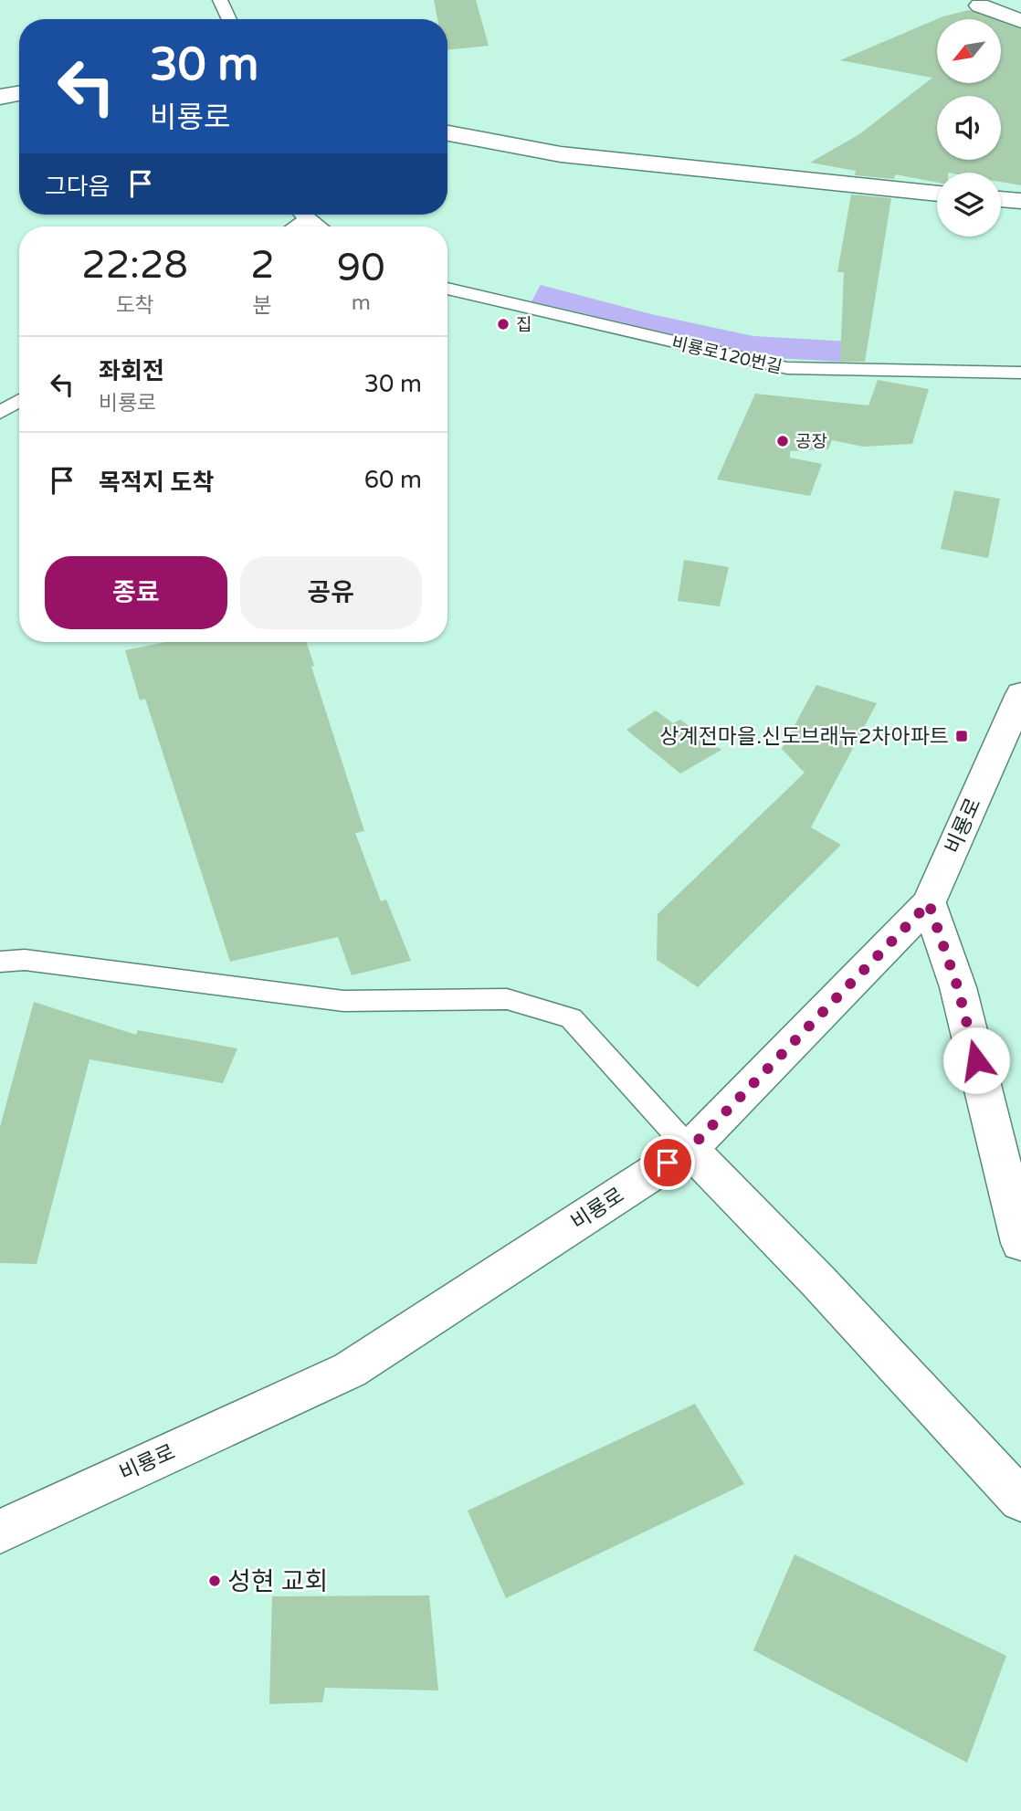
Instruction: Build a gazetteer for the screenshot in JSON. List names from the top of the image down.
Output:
{
  "streets": {
    "street": ["비룡로"],
    "lane": ["비룡로120번길"]
  },
  "places": {
    "other": ["집", "공장", "성현 교회"],
    "transit": ["상계전마을.신도브래뉴2차아파트"]
  },
  "north": "bottom left",
  "page": {
    "turn": ["30 m", "비룡로"],
    "then": "그다음",
    "eta": [
      "22:28",
      "도착",
      "2",
      "분",
      "90",
      "m"
    ],
    "list": [
      {
        "name": "좌회전",
        "note": "비룡로",
        "value": "30 m"
      },
      {
        "name": "목적지 도착",
        "value": "60 m"
      }
    ],
    "buttons": ["종료", "공유"]
  }
}
